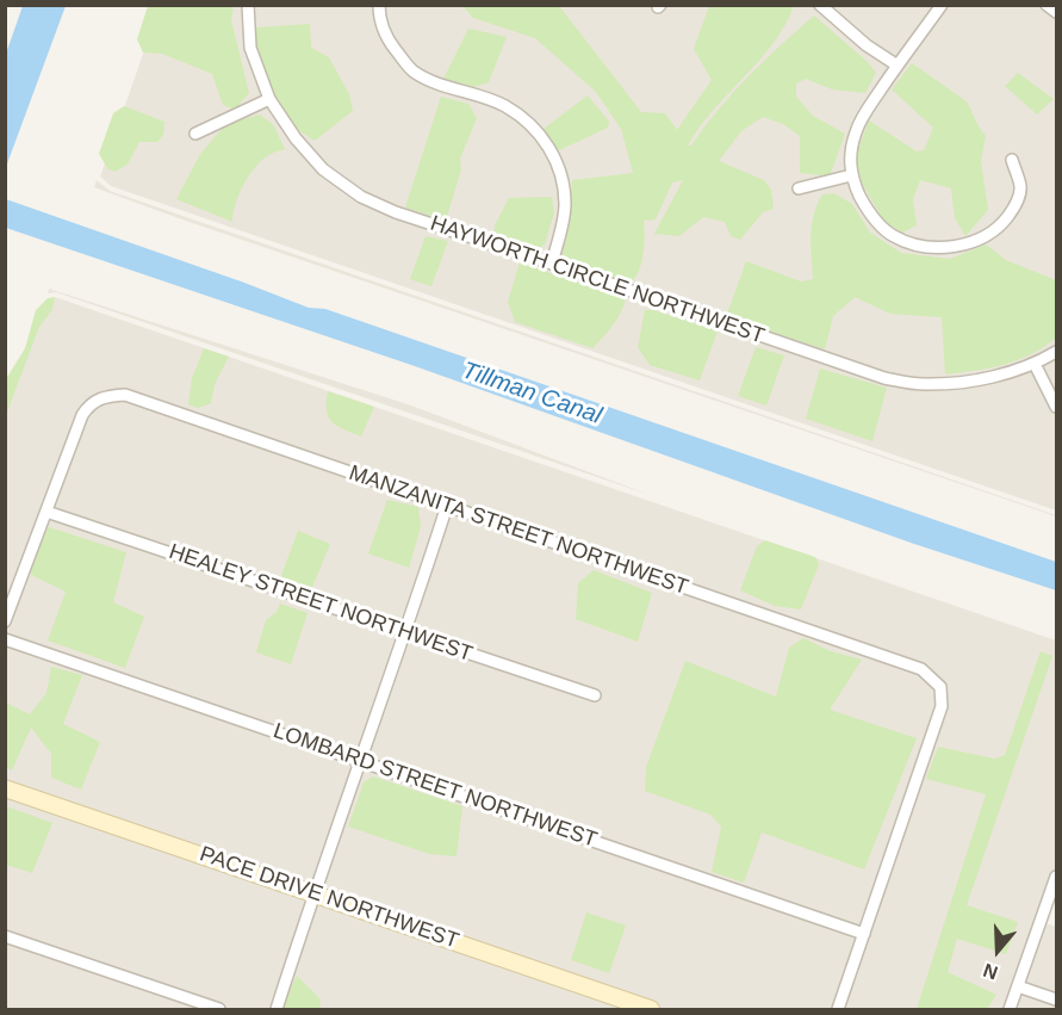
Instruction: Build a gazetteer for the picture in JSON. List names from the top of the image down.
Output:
{
  "streets": {
    "street": [
      "HAYWORTH CIRCLE NORTHWEST",
      "MANZANITA STREET NORTHWEST",
      "HEALEY STREET NORTHWEST",
      "LOMBARD STREET NORTHWEST",
      "PACE DRIVE NORTHWEST"
    ]
  },
  "crossings": [
    ["MANZANITA STREET NORTHWEST", "HEALEY STREET NORTHWEST"],
    ["MANZANITA STREET NORTHWEST", "LOMBARD STREET NORTHWEST"]
  ],
  "water": ["Tillman Canal"],
  "north": "bottom"
}
